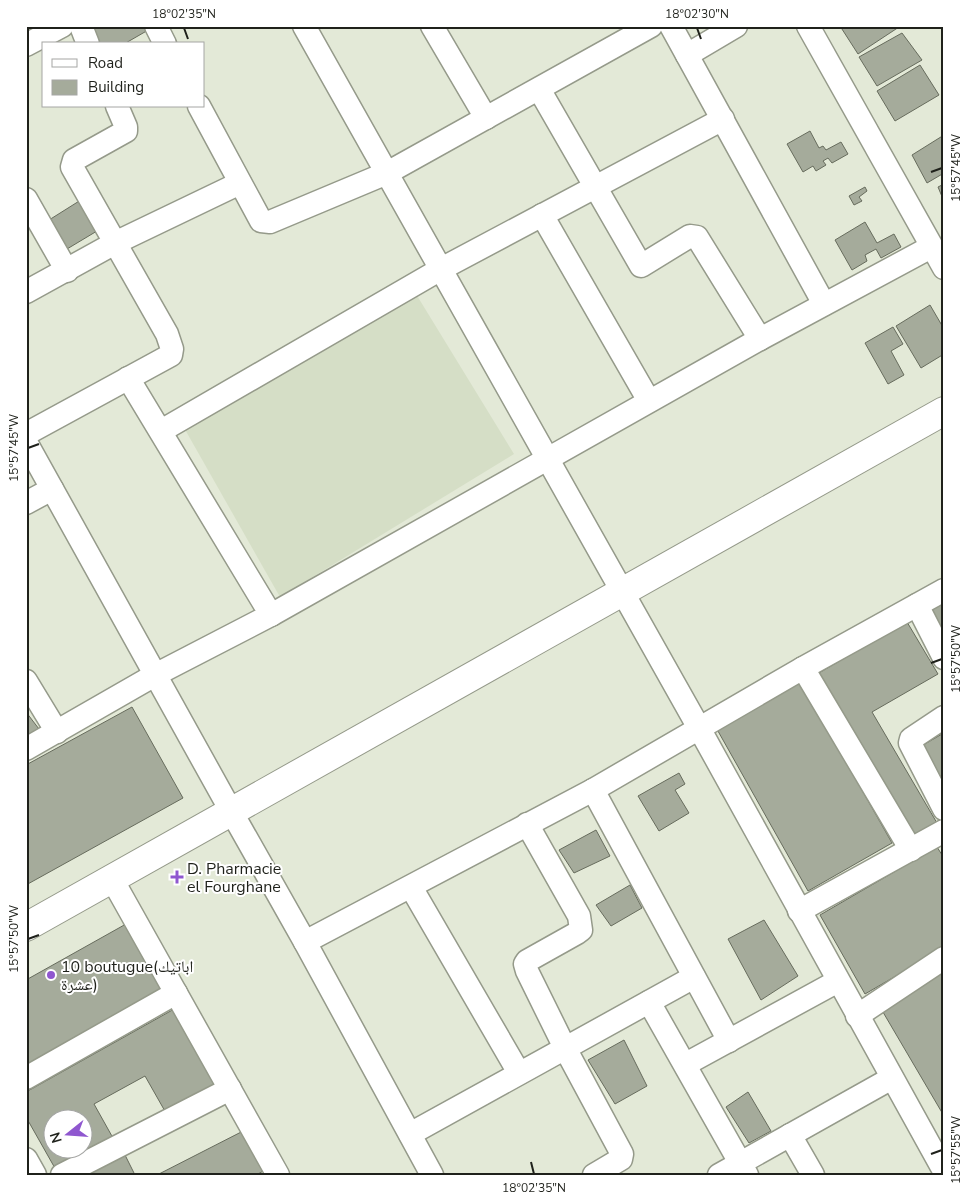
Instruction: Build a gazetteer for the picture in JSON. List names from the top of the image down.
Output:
{
  "places": {
    "health": ["D. Pharmacie el Fourghane"],
    "other": ["10 boutugue(اباتيك عشرة)"]
  },
  "legend": ["Road", "Building"],
  "north": "left",
  "coordinates": [
    "18°02'35\"N",
    "18°02'30\"N",
    "15°57'45\"W",
    "15°57'50\"W",
    "15°57'55\"W"
  ]
}
